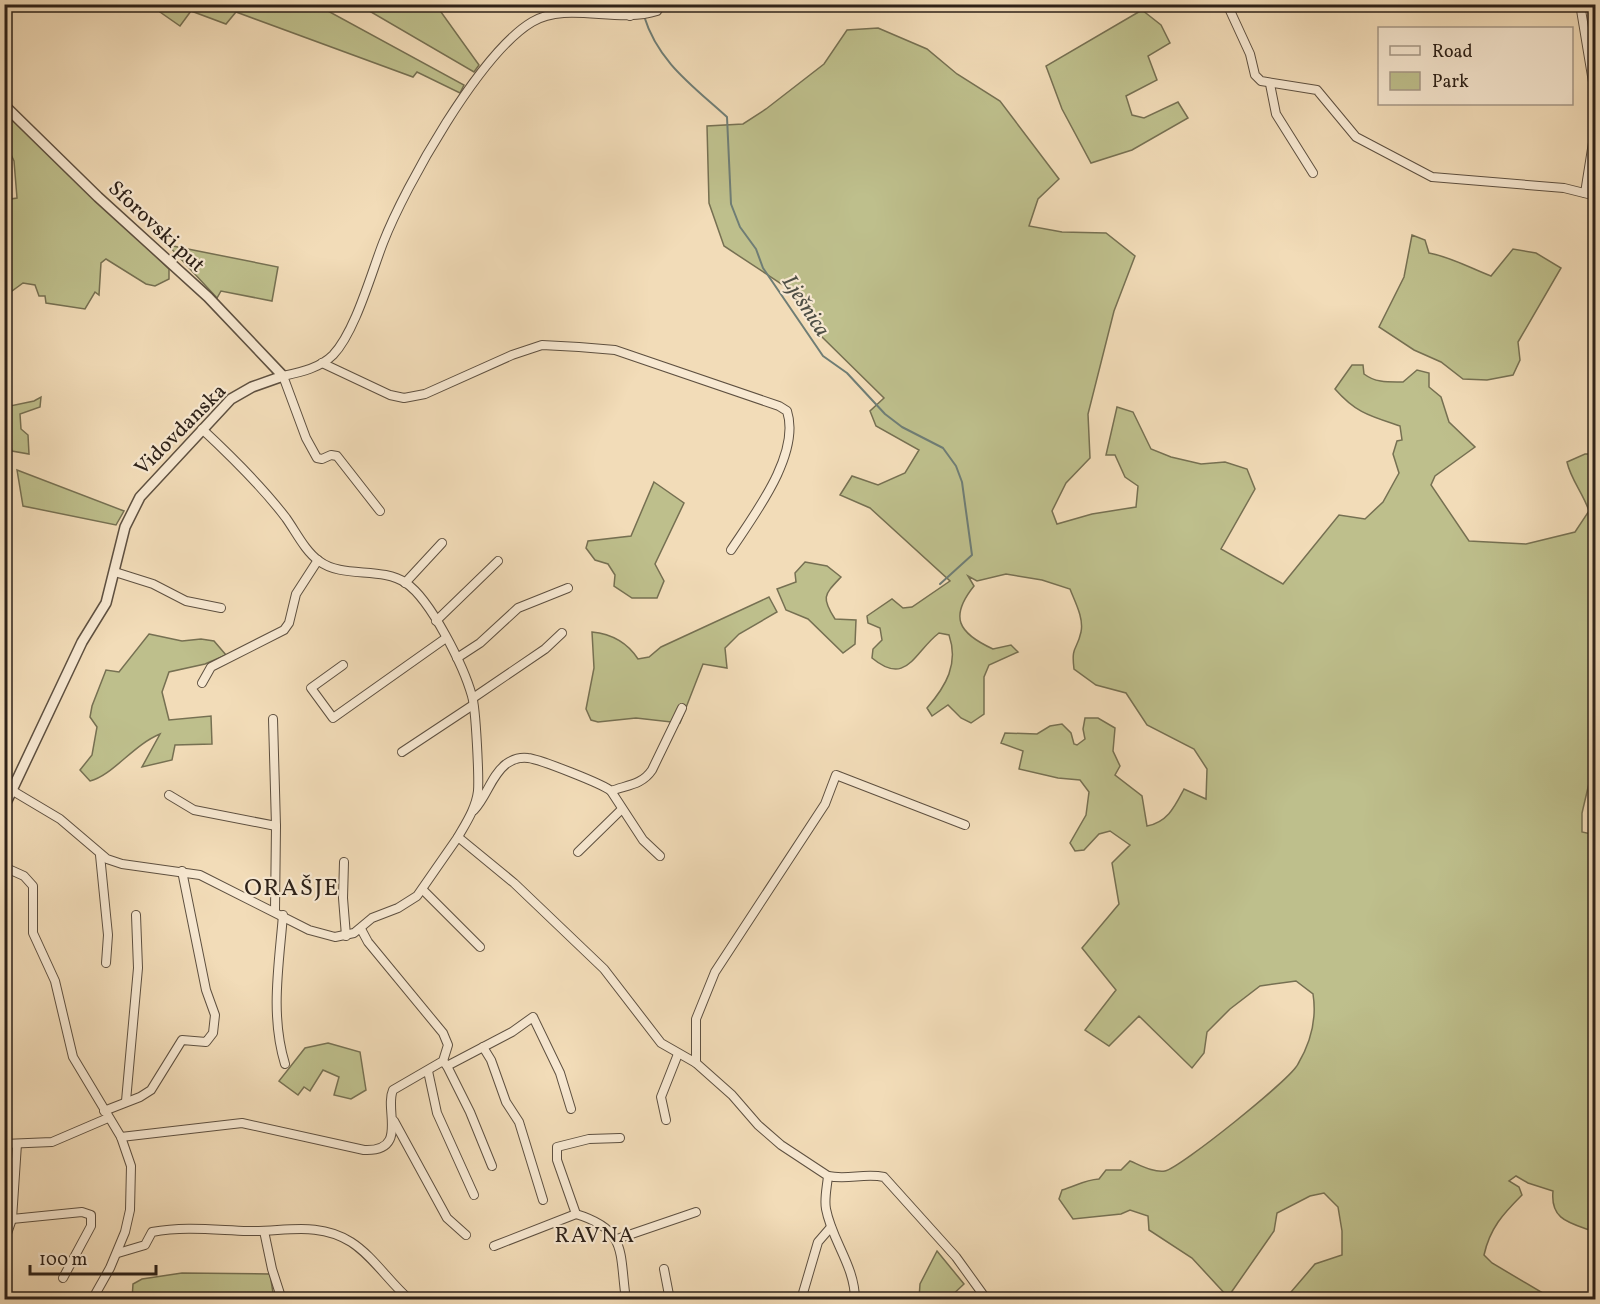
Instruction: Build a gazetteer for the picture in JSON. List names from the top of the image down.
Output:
{
  "streets": {
    "street": ["Sforovski put", "Vidovdanska"]
  },
  "crossings": [
    ["Sforovski put", "Vidovdanska"]
  ],
  "districts": ["ORAŠJE", "RAVNA"],
  "water": ["Lješnica"],
  "legend": ["Road", "Park"],
  "scale_bar": "100 m"
}
